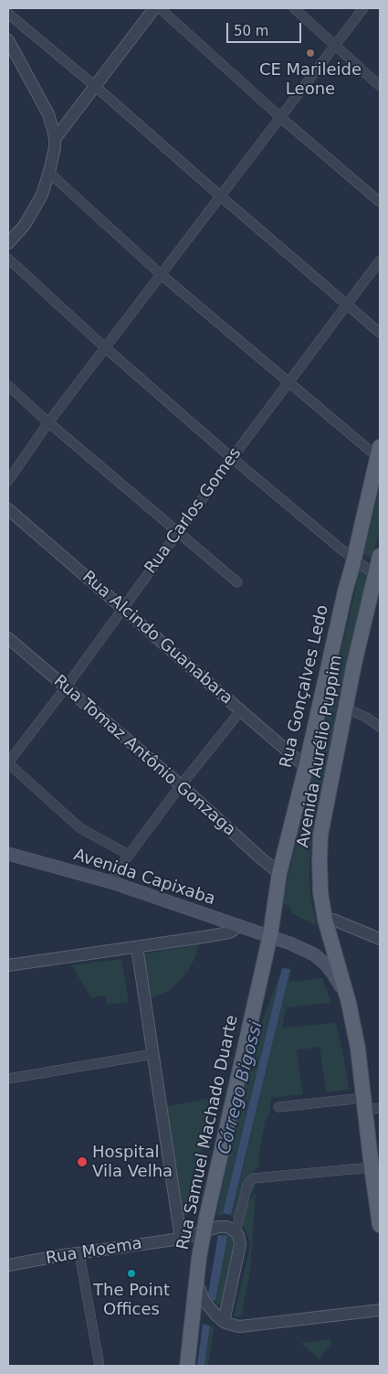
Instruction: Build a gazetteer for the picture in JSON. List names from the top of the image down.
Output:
{
  "streets": {
    "main road": [
      "Rua Gonçalves Ledo",
      "Avenida Aurélio Puppim",
      "Avenida Capixaba",
      "Rua Samuel Machado Duarte"
    ],
    "street": [
      "Rua Carlos Gomes",
      "Rua Alcindo Guanabara",
      "Rua Tomaz Antônio Gonzaga",
      "Rua Moema"
    ]
  },
  "crossings": [
    ["Rua Carlos Gomes", "Rua Alcindo Guanabara"],
    ["Rua Carlos Gomes", "Rua Tomaz Antônio Gonzaga"],
    ["Rua Alcindo Guanabara", "Rua Gonçalves Ledo"],
    ["Rua Gonçalves Ledo", "Rua Tomaz Antônio Gonzaga"],
    ["Rua Gonçalves Ledo", "Avenida Capixaba"],
    ["Rua Gonçalves Ledo", "Rua Samuel Machado Duarte"],
    ["Avenida Aurélio Puppim", "Avenida Capixaba"],
    ["Avenida Capixaba", "Rua Samuel Machado Duarte"],
    ["Rua Samuel Machado Duarte", "Rua Moema"]
  ],
  "water": ["Córrego Bigossi"],
  "places": ["CE Marileide Leone", "Hospital Vila Velha", "The Point Offices"],
  "scale_bar": "50 m"
}
